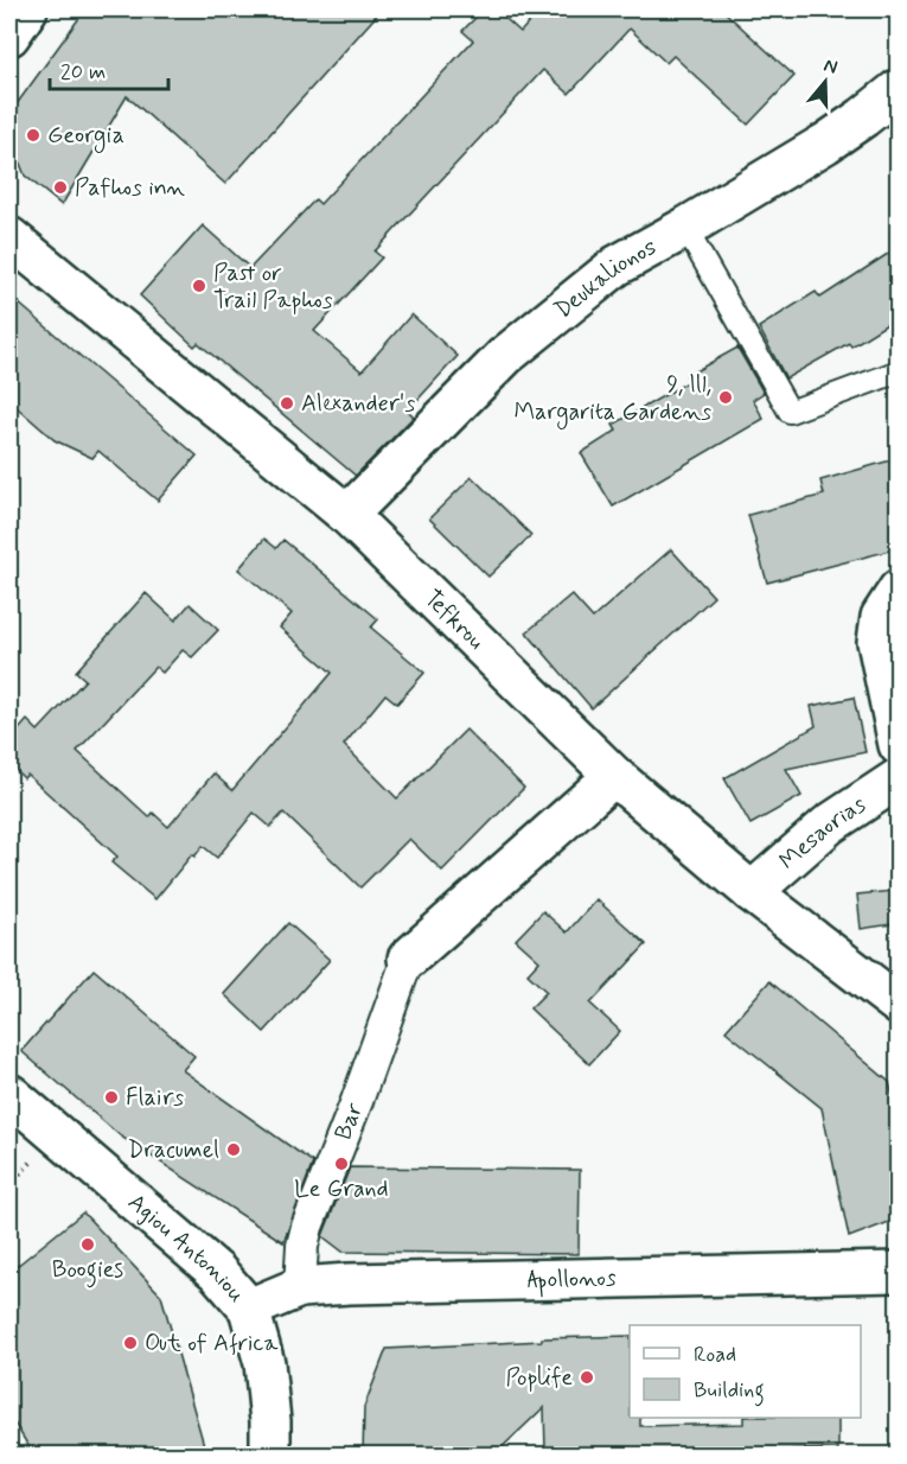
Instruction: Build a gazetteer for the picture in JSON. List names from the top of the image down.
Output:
{
  "streets": {
    "street": [
      "Deukalionos",
      "Tefkrou",
      "Mesaorias",
      "Bar",
      "Agiou Antoniou",
      "Apollonos"
    ]
  },
  "crossings": [
    ["Deukalionos", "Tefkrou"],
    ["Tefkrou", "Mesaorias"],
    ["Bar", "Apollonos"],
    ["Agiou Antoniou", "Apollonos"]
  ],
  "places": [
    "Georgia",
    "Pafhos inn",
    "Past or Trail Paphos",
    "9, lll, Margarita Gardens",
    "Alexander's",
    "Flairs",
    "Dracumel",
    "Le Grand",
    "Boogies",
    "Out of Africa",
    "Poplife"
  ],
  "legend": ["Road", "Building"],
  "scale_bar": "20 m",
  "north": "top"
}
